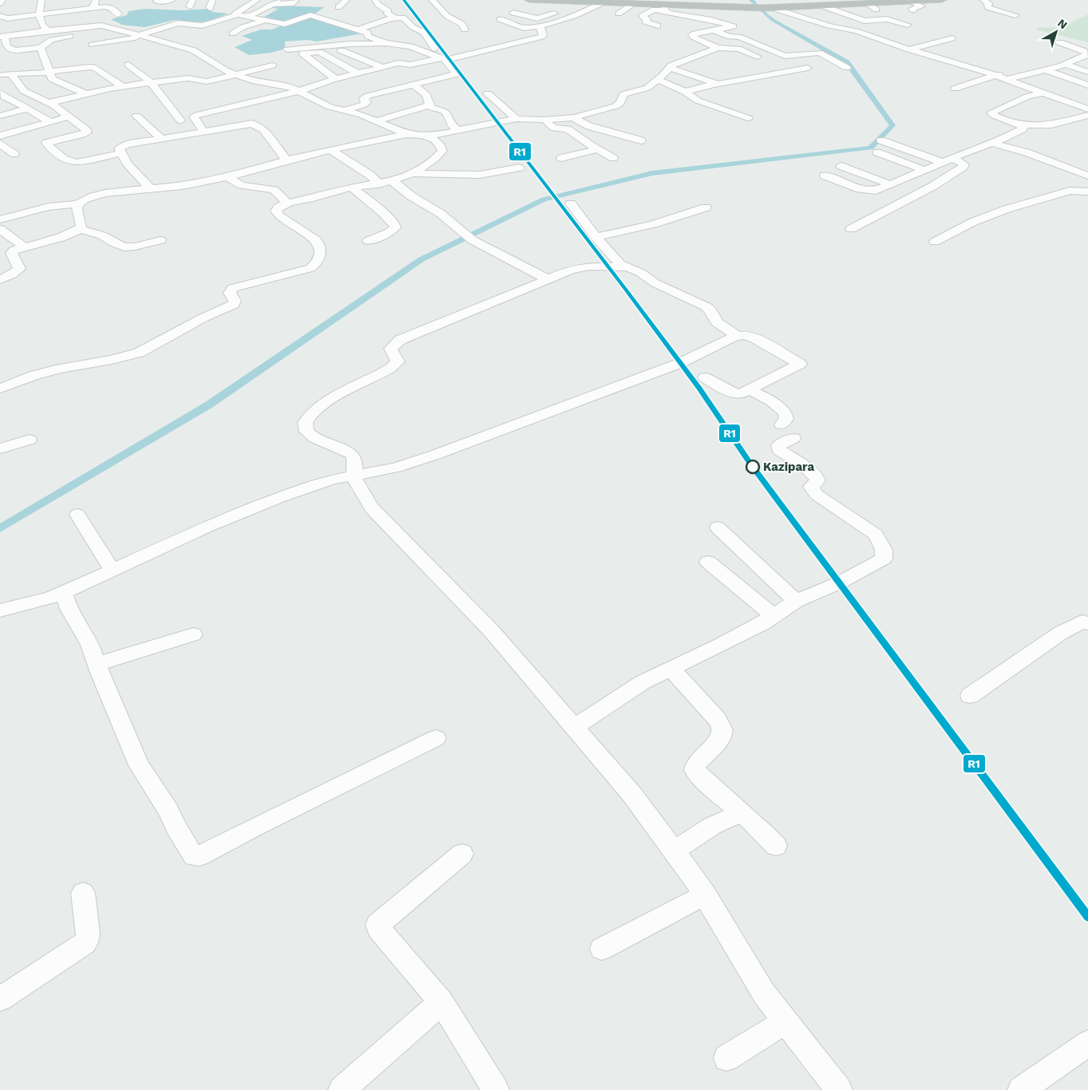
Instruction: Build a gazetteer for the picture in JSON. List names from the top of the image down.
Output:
{
  "places": ["Kazipara"],
  "lines": ["transit line R1"],
  "north": "top right"
}
